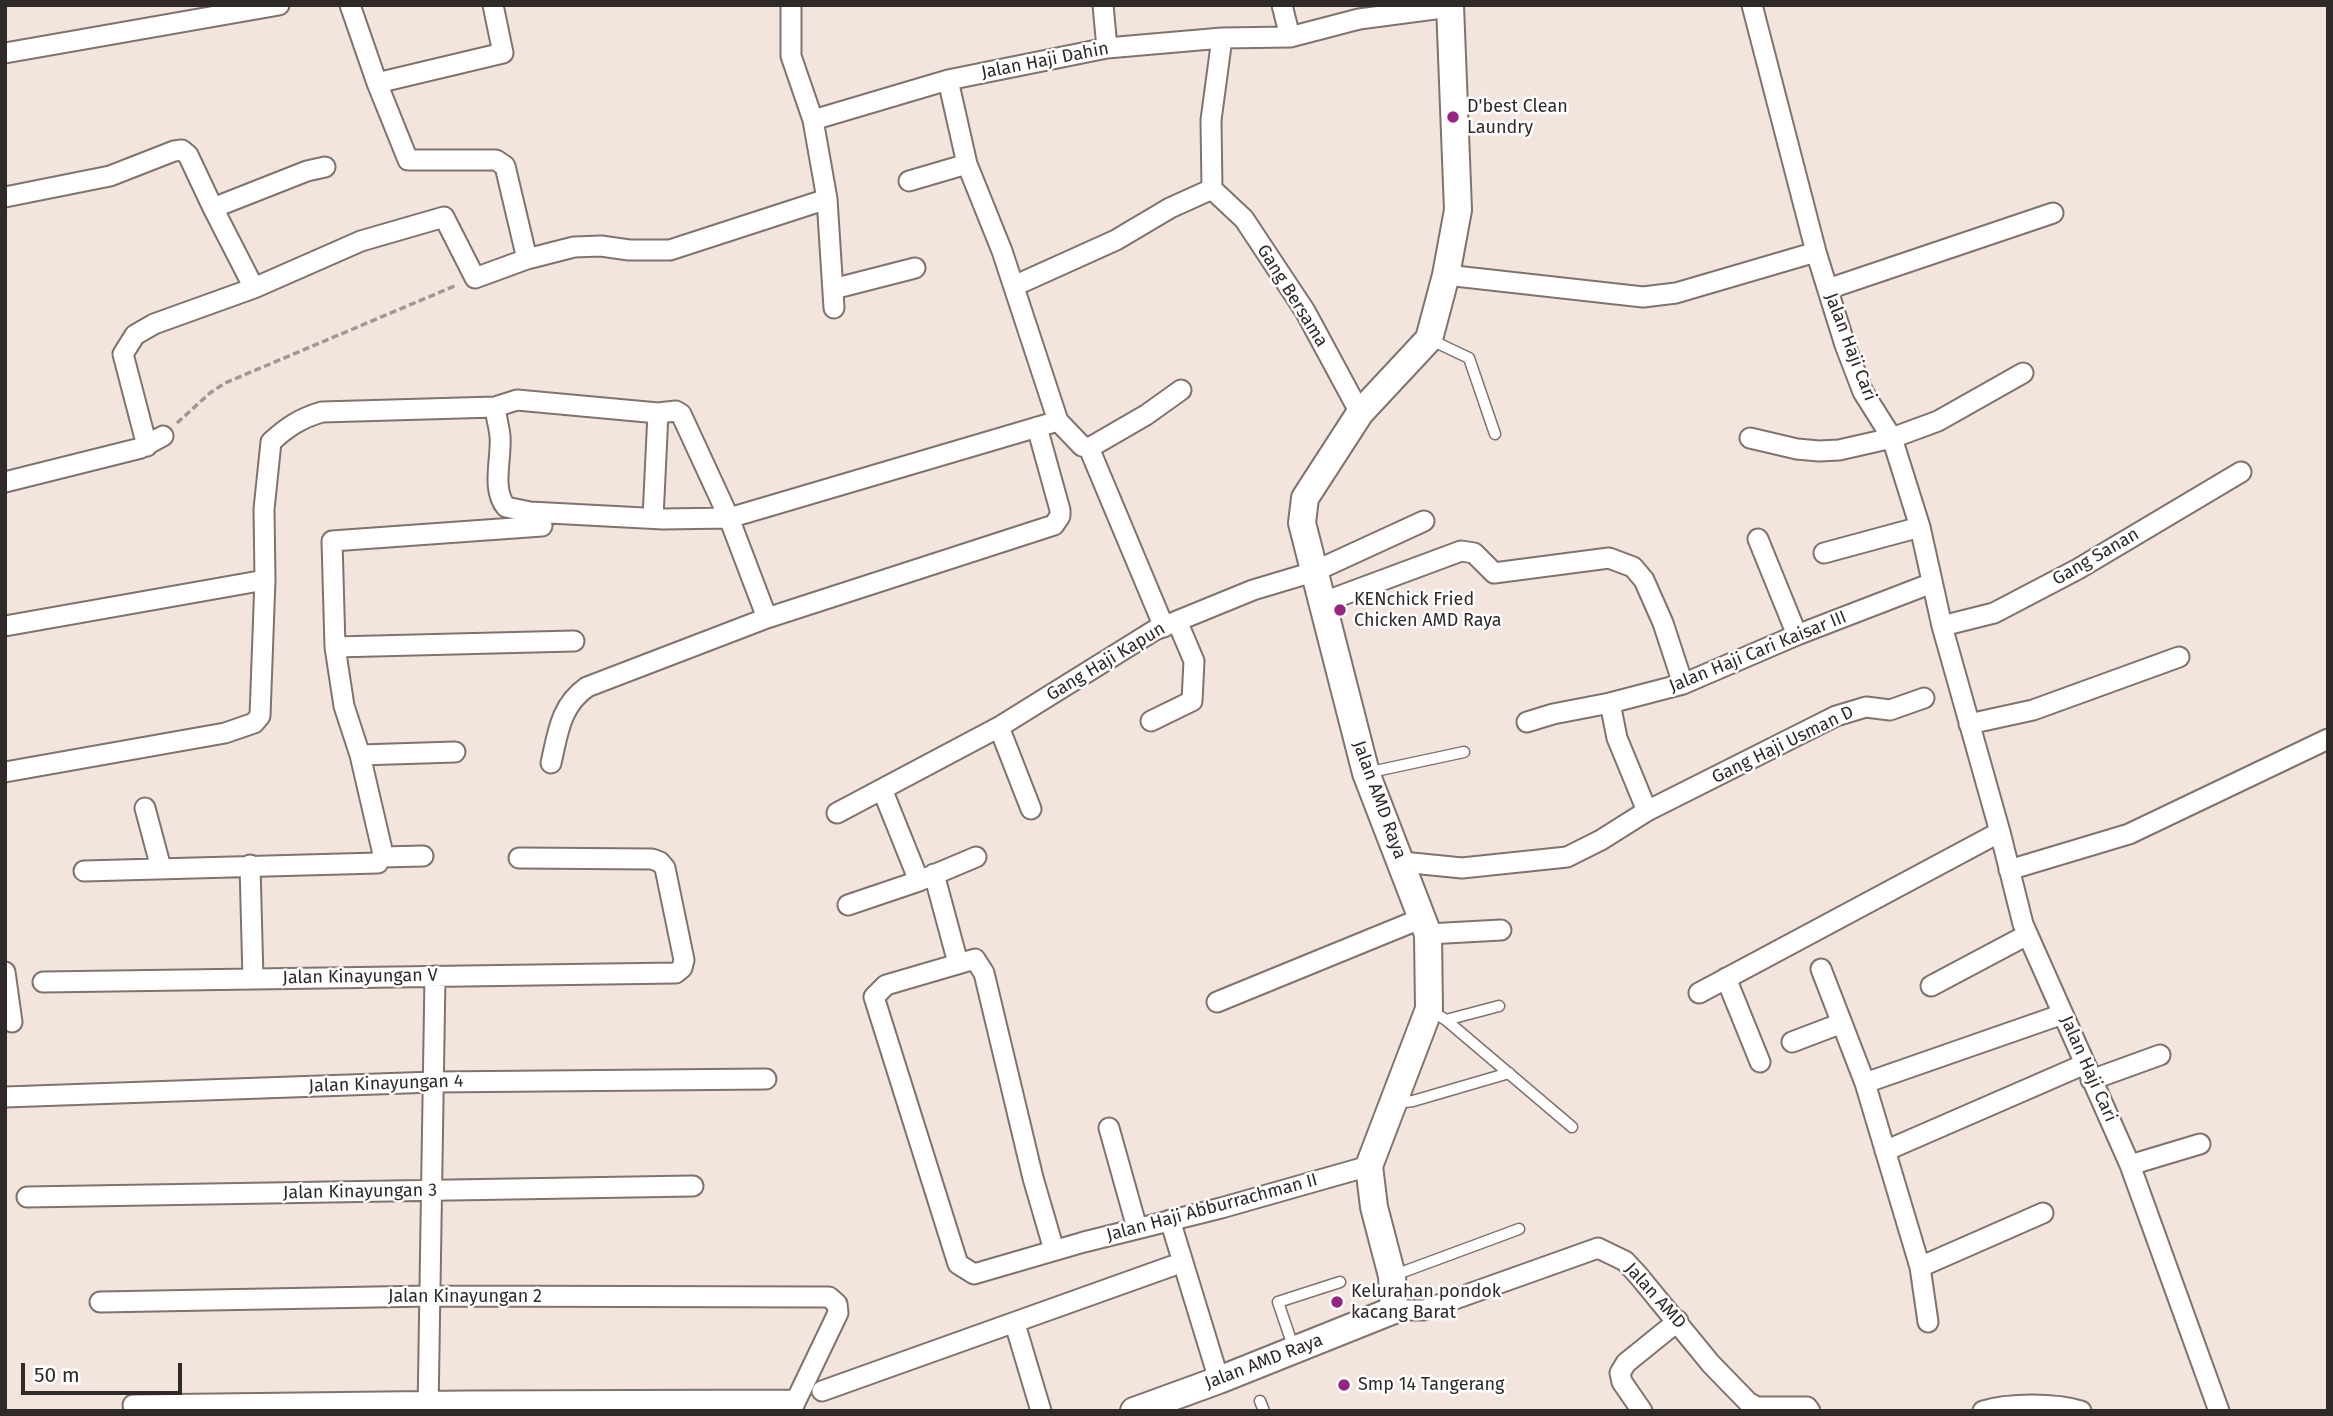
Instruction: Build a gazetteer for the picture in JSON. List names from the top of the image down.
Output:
{
  "streets": {
    "street": [
      "Jalan Haji Dahin",
      "Gang Bersama",
      "Jalan Haji Cari",
      "Gang Sanan",
      "Jalan Haji Cari Kaisar III",
      "Gang Haji Kapun",
      "Gang Haji Usman D",
      "Jalan AMD Raya",
      "Jalan Kinayungan V",
      "Jalan Kinayungan 4",
      "Jalan Kinayungan 3",
      "Jalan Haji Abburrachman II",
      "Jalan AMD",
      "Jalan Kinayungan 2"
    ]
  },
  "crossings": [
    ["Jalan Haji Dahin", "Jalan AMD Raya"],
    ["Gang Bersama", "Jalan AMD Raya"],
    ["Jalan Haji Cari", "Gang Sanan"],
    ["Jalan Haji Cari", "Jalan Haji Cari Kaisar III"],
    ["Gang Haji Kapun", "Jalan AMD Raya"],
    ["Gang Haji Usman D", "Jalan AMD Raya"],
    ["Jalan AMD Raya", "Jalan Haji Abburrachman II"],
    ["Jalan AMD Raya", "Jalan AMD"]
  ],
  "places": [
    "D'best Clean Laundry",
    "KENchick Fried Chicken AMD Raya",
    "Kelurahan pondok kacang Barat",
    "Smp 14 Tangerang"
  ],
  "scale_bar": "50 m"
}
